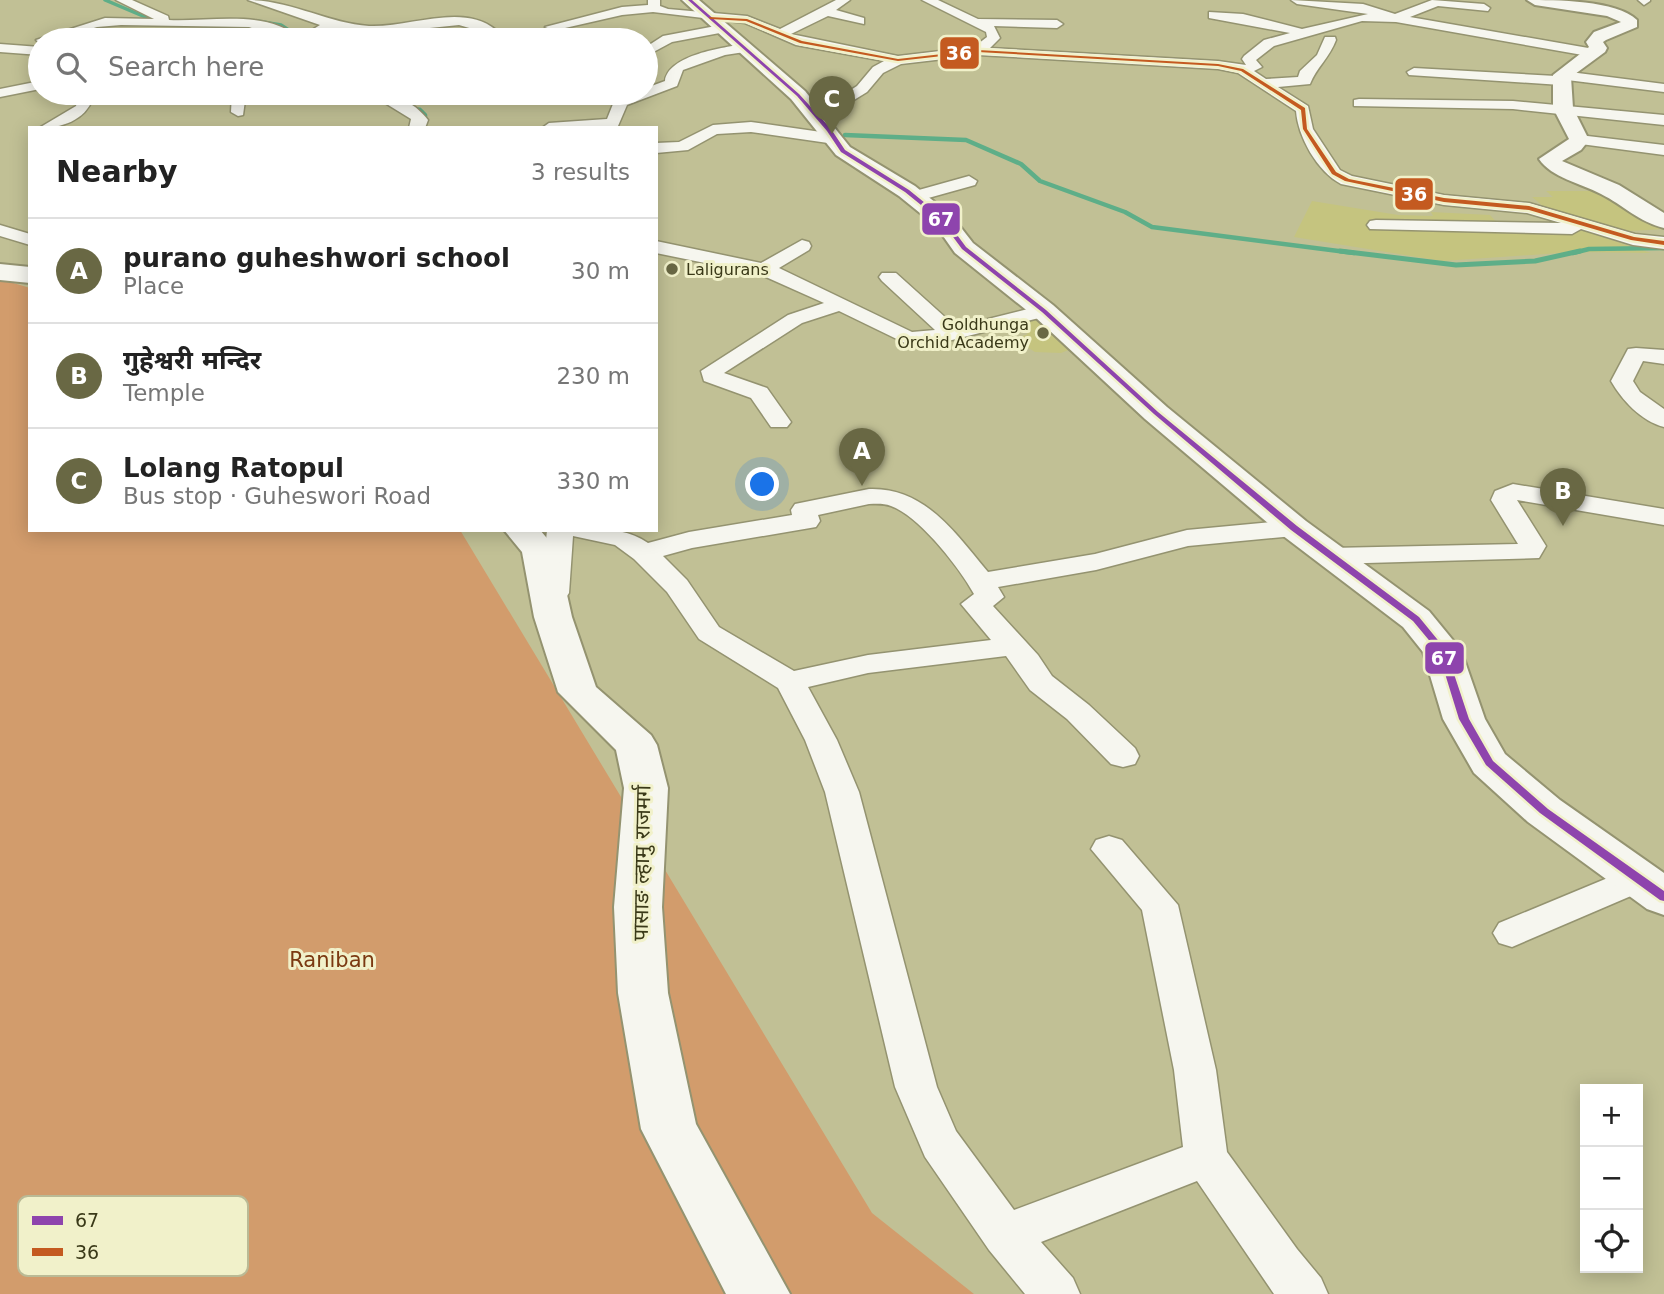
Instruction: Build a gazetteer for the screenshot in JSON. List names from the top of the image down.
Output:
{
  "streets": {
    "street": ["पासाङ ल्हामु राजमर्ग"]
  },
  "parks": ["Raniban"],
  "places": ["Laligurans", "Goldhunga Orchid Academy"],
  "lines": ["transit line 67", "transit line 36"],
  "legend": ["67", "36"],
  "page": {
    "search": "Search here",
    "pins": ["C", "A", "B"],
    "heading": ["Nearby", "3 results"],
    "list": [
      {
        "mark": "A",
        "name": "purano guheshwori school",
        "note": "Place",
        "value": "30 m"
      },
      {
        "mark": "B",
        "name": "गुहेश्वरी मन्दिर",
        "note": "Temple",
        "value": "230 m"
      },
      {
        "mark": "C",
        "name": "Lolang Ratopul",
        "note": "Bus stop · Guheswori Road",
        "value": "330 m"
      }
    ],
    "map_buttons": ["+", "−"]
  }
}
